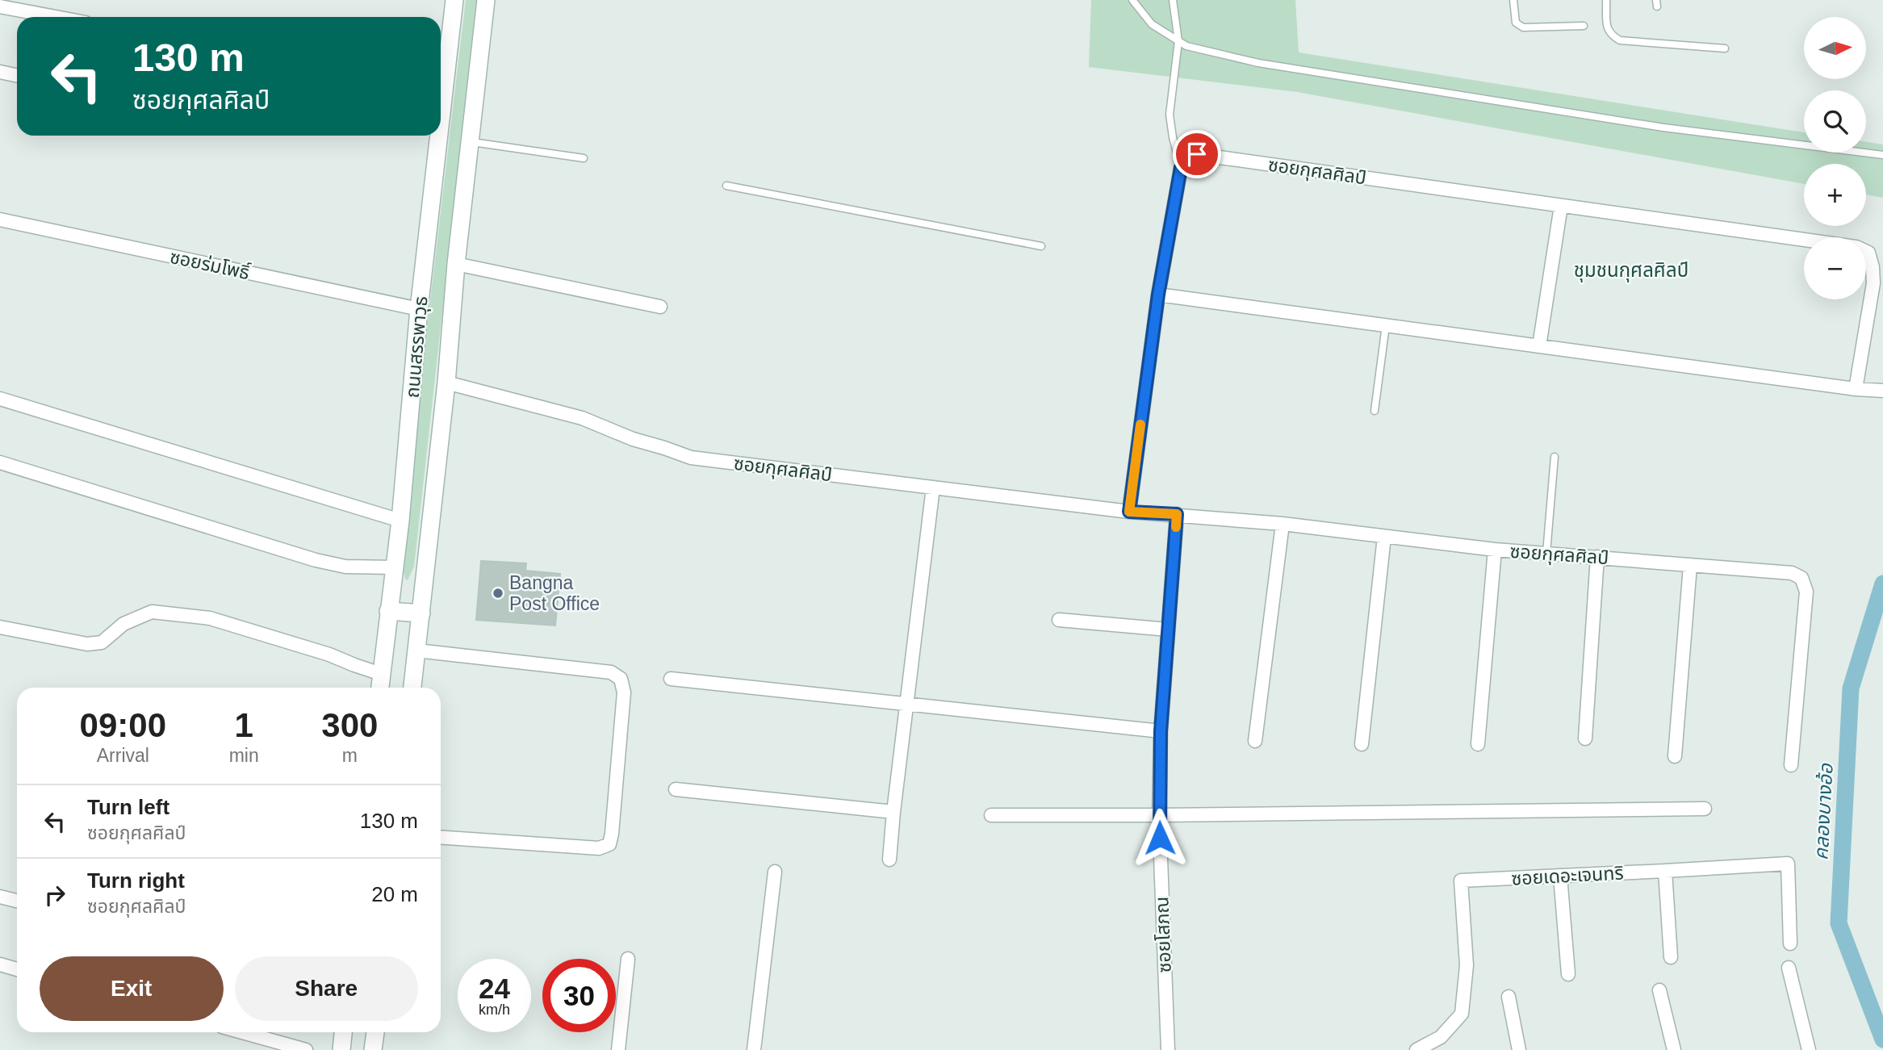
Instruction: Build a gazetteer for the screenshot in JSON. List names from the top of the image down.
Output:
{
  "streets": {
    "main road": ["ถนนสรรพาวุธ"],
    "street": [
      "ซอยกุศลศิลป์",
      "ซอยร่มโพธิ์",
      "ซอยเดอะเจนทริ",
      "ซอยโสภณ"
    ]
  },
  "crossings": [
    ["ซอยกุศลศิลป์", "ถนนสรรพาวุธ"],
    ["ซอยกุศลศิลป์", "ซอยโสภณ"],
    ["ซอยร่มโพธิ์", "ถนนสรรพาวุธ"]
  ],
  "districts": ["ชุมชนกุศลศิลป์"],
  "water": ["คลองบางอ้อ"],
  "places": ["Bangna Post Office"],
  "north": "right",
  "page": {
    "map_buttons": ["+", "−"],
    "turn": ["130 m", "ซอยกุศลศิลป์"],
    "eta": [
      "09:00",
      "Arrival",
      "1",
      "min",
      "300",
      "m"
    ],
    "list": [
      {
        "name": "Turn left",
        "note": "ซอยกุศลศิลป์",
        "value": "130 m"
      },
      {
        "name": "Turn right",
        "note": "ซอยกุศลศิลป์",
        "value": "20 m"
      }
    ],
    "buttons": ["Exit", "Share"],
    "speed": "24 km/h",
    "limit": "30"
  }
}
